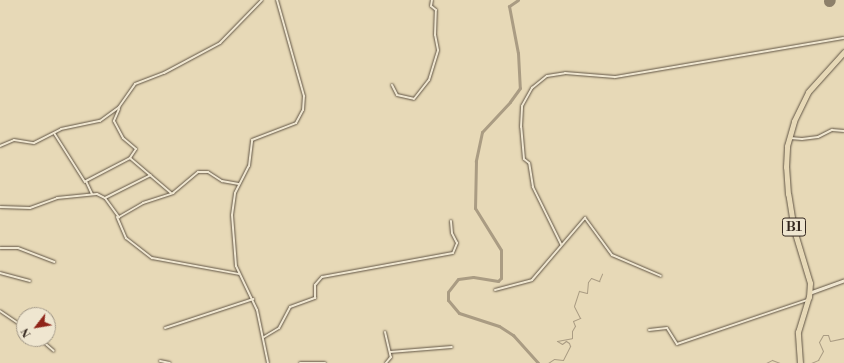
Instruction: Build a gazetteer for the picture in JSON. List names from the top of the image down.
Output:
{
  "streets": {
    "highway": ["B1"]
  },
  "north": "bottom left"
}
